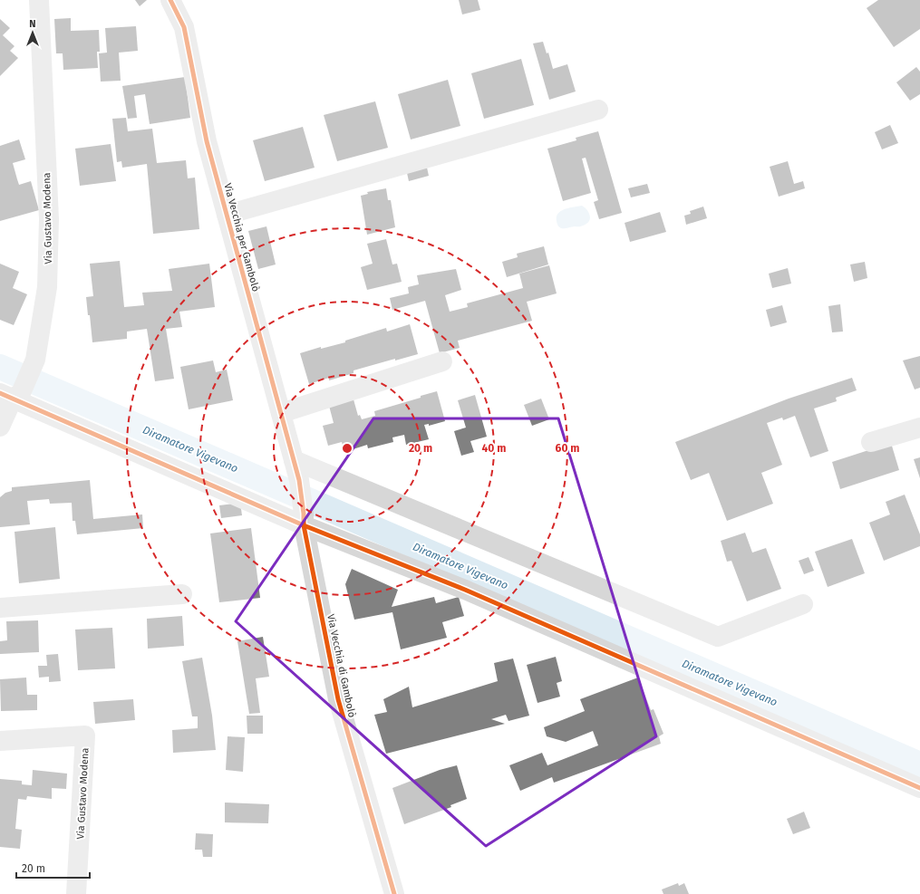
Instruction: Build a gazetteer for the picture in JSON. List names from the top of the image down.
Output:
{
  "streets": {
    "street": ["Via Gustavo Modena", "Via Vecchia per Gambolò", "Via Vecchia di Gambolò"]
  },
  "crossings": [
    ["Via Vecchia per Gambolò", "Via Vecchia di Gambolò"]
  ],
  "water": ["Diramatore Vigevano"],
  "scale_bar": "20 m",
  "north": "top",
  "rings": ["20 m", "40 m", "60 m"]
}
